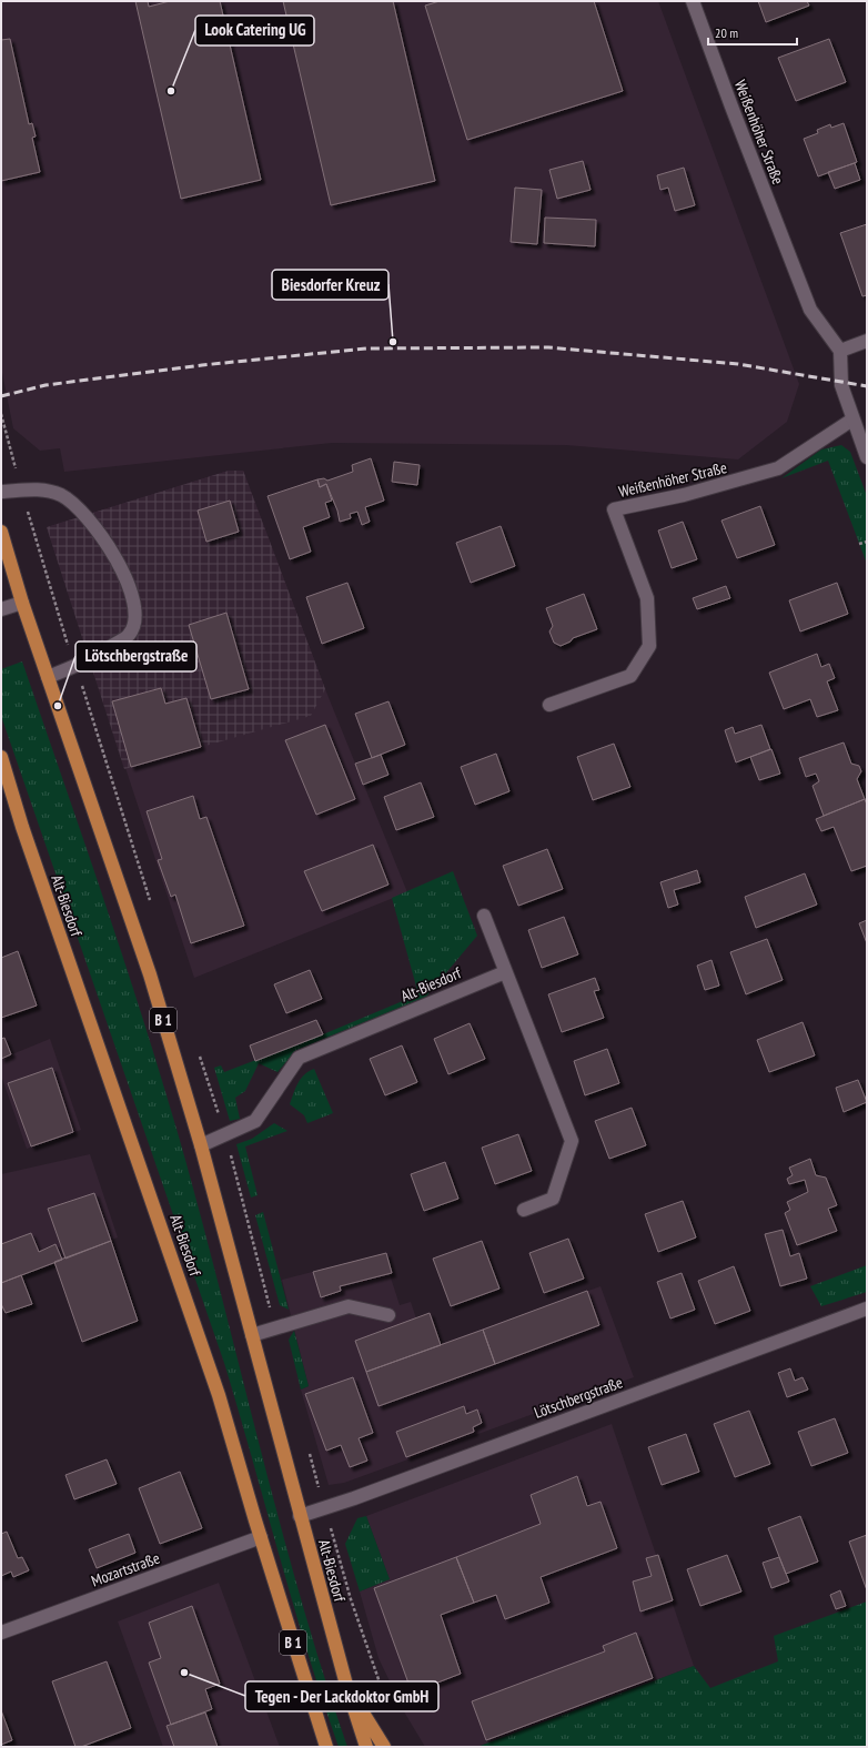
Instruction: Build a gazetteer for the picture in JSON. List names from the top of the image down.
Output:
{
  "streets": {
    "main road": ["Alt-Biesdorf", "B 1"],
    "street": ["Weißenhöher Straße", "Lötschbergstraße", "Mozartstraße"]
  },
  "crossings": [
    ["Alt-Biesdorf", "Lötschbergstraße"],
    ["Alt-Biesdorf", "Mozartstraße"]
  ],
  "places": [
    "Look Catering UG",
    "Biesdorfer Kreuz",
    "Lötschbergstraße",
    "Tegen - Der Lackdoktor GmbH"
  ],
  "scale_bar": "20 m"
}
